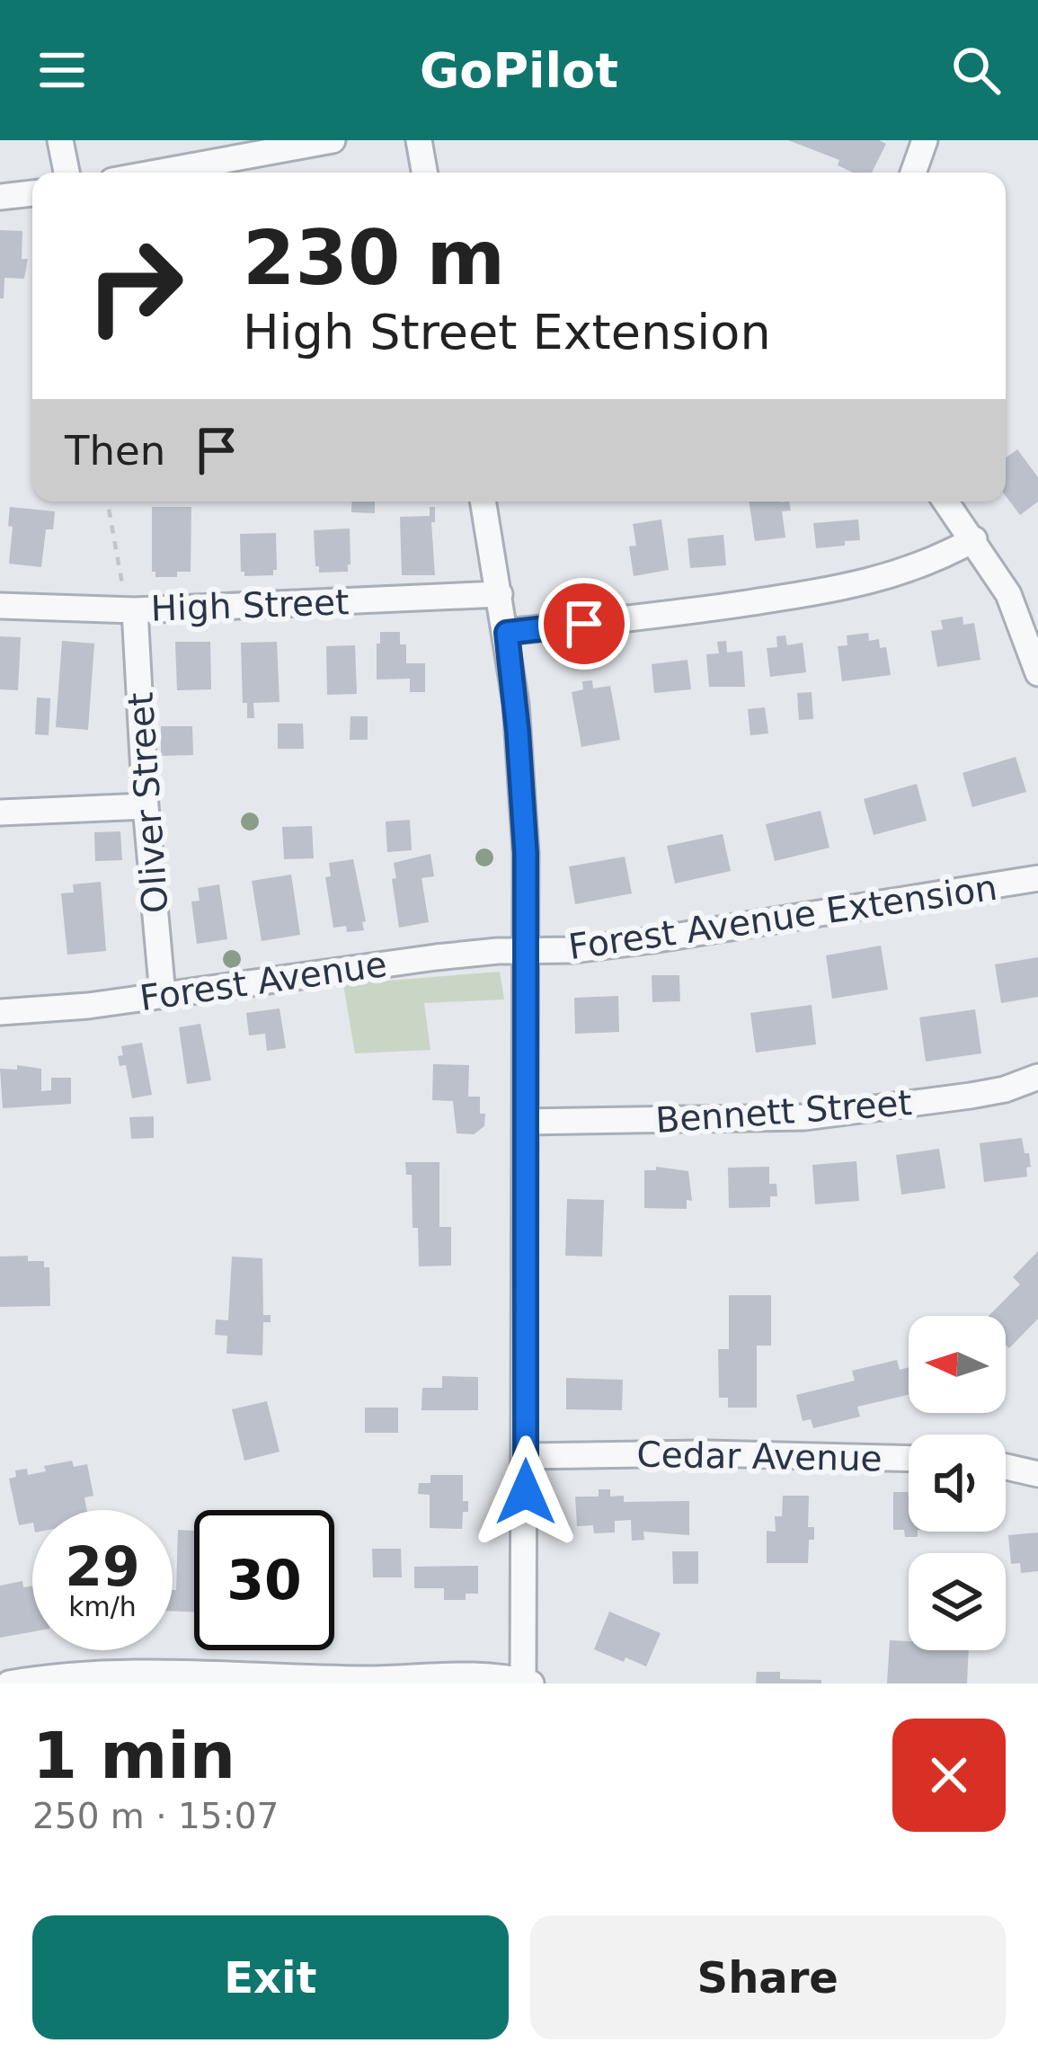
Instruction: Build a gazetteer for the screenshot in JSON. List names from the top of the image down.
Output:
{
  "streets": {
    "street": [
      "High Street",
      "Oliver Street",
      "Forest Avenue Extension",
      "Forest Avenue",
      "Bennett Street",
      "Cedar Avenue"
    ]
  },
  "crossings": [
    ["High Street", "Oliver Street"],
    ["Oliver Street", "Forest Avenue"],
    ["Forest Avenue Extension", "Forest Avenue"]
  ],
  "north": "left",
  "page": {
    "header": "GoPilot",
    "turn": ["230 m", "High Street Extension"],
    "then": "Then",
    "speed": "29 km/h",
    "limit": "30",
    "heading": ["1 min", "250 m · 15:07"],
    "buttons": ["Exit", "Share"]
  }
}
